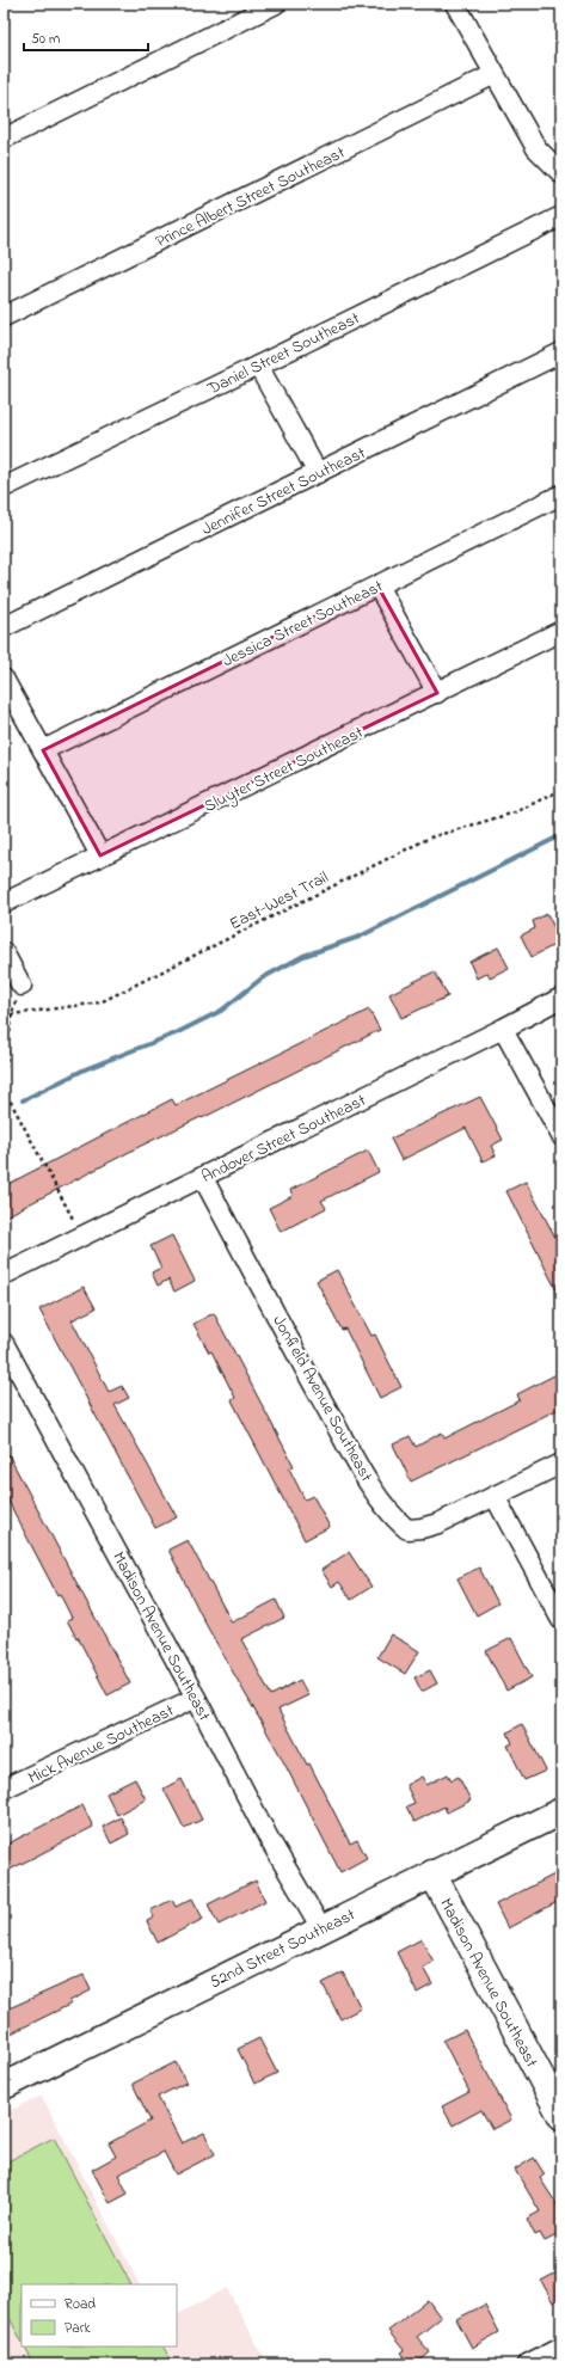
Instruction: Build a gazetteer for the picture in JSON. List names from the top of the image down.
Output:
{
  "streets": {
    "main road": ["Madison Avenue Southeast", "52nd Street Southeast"],
    "street": [
      "Prince Albert Street Southeast",
      "Daniel Street Southeast",
      "Jennifer Street Southeast",
      "Jessica Street Southeast",
      "Sluyter Street Southeast",
      "Andover Street Southeast",
      "Jonfield Avenue Southeast",
      "Mick Avenue Southeast"
    ],
    "path": ["East-West Trail"]
  },
  "crossings": [
    ["Andover Street Southeast", "Jonfield Avenue Southeast"],
    ["Madison Avenue Southeast", "Mick Avenue Southeast"],
    ["Madison Avenue Southeast", "52nd Street Southeast"]
  ],
  "legend": ["Road", "Park"],
  "scale_bar": "50 m"
}
